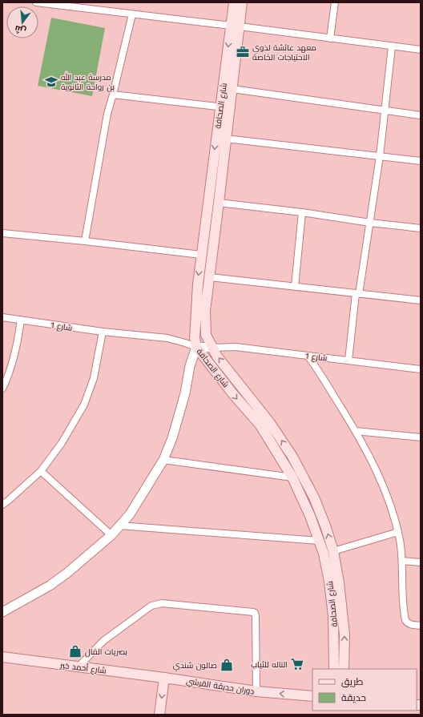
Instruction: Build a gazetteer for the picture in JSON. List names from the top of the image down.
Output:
{
  "streets": {
    "main road": ["شارع الصحافة", "شارع أحمد خير", "دوران حديقة القرشي"],
    "street": ["شارع 1"]
  },
  "crossings": [
    ["شارع الصحافة", "شارع 1"],
    ["شارع أحمد خير", "دوران حديقة القرشي"]
  ],
  "one_way": ["دوران حديقة القرشي"],
  "places": {
    "office": ["معهد عائشة لذوي الاحتياجات الخاصة"],
    "school or university": ["مدرسة عبد الله بن رواحة الثانوية"],
    "shop": ["بصريات الفال", "صالون شندي"],
    "supermarket": ["الناله للثياب"]
  },
  "legend": ["طريق", "حديقة"],
  "north": "bottom"
}
